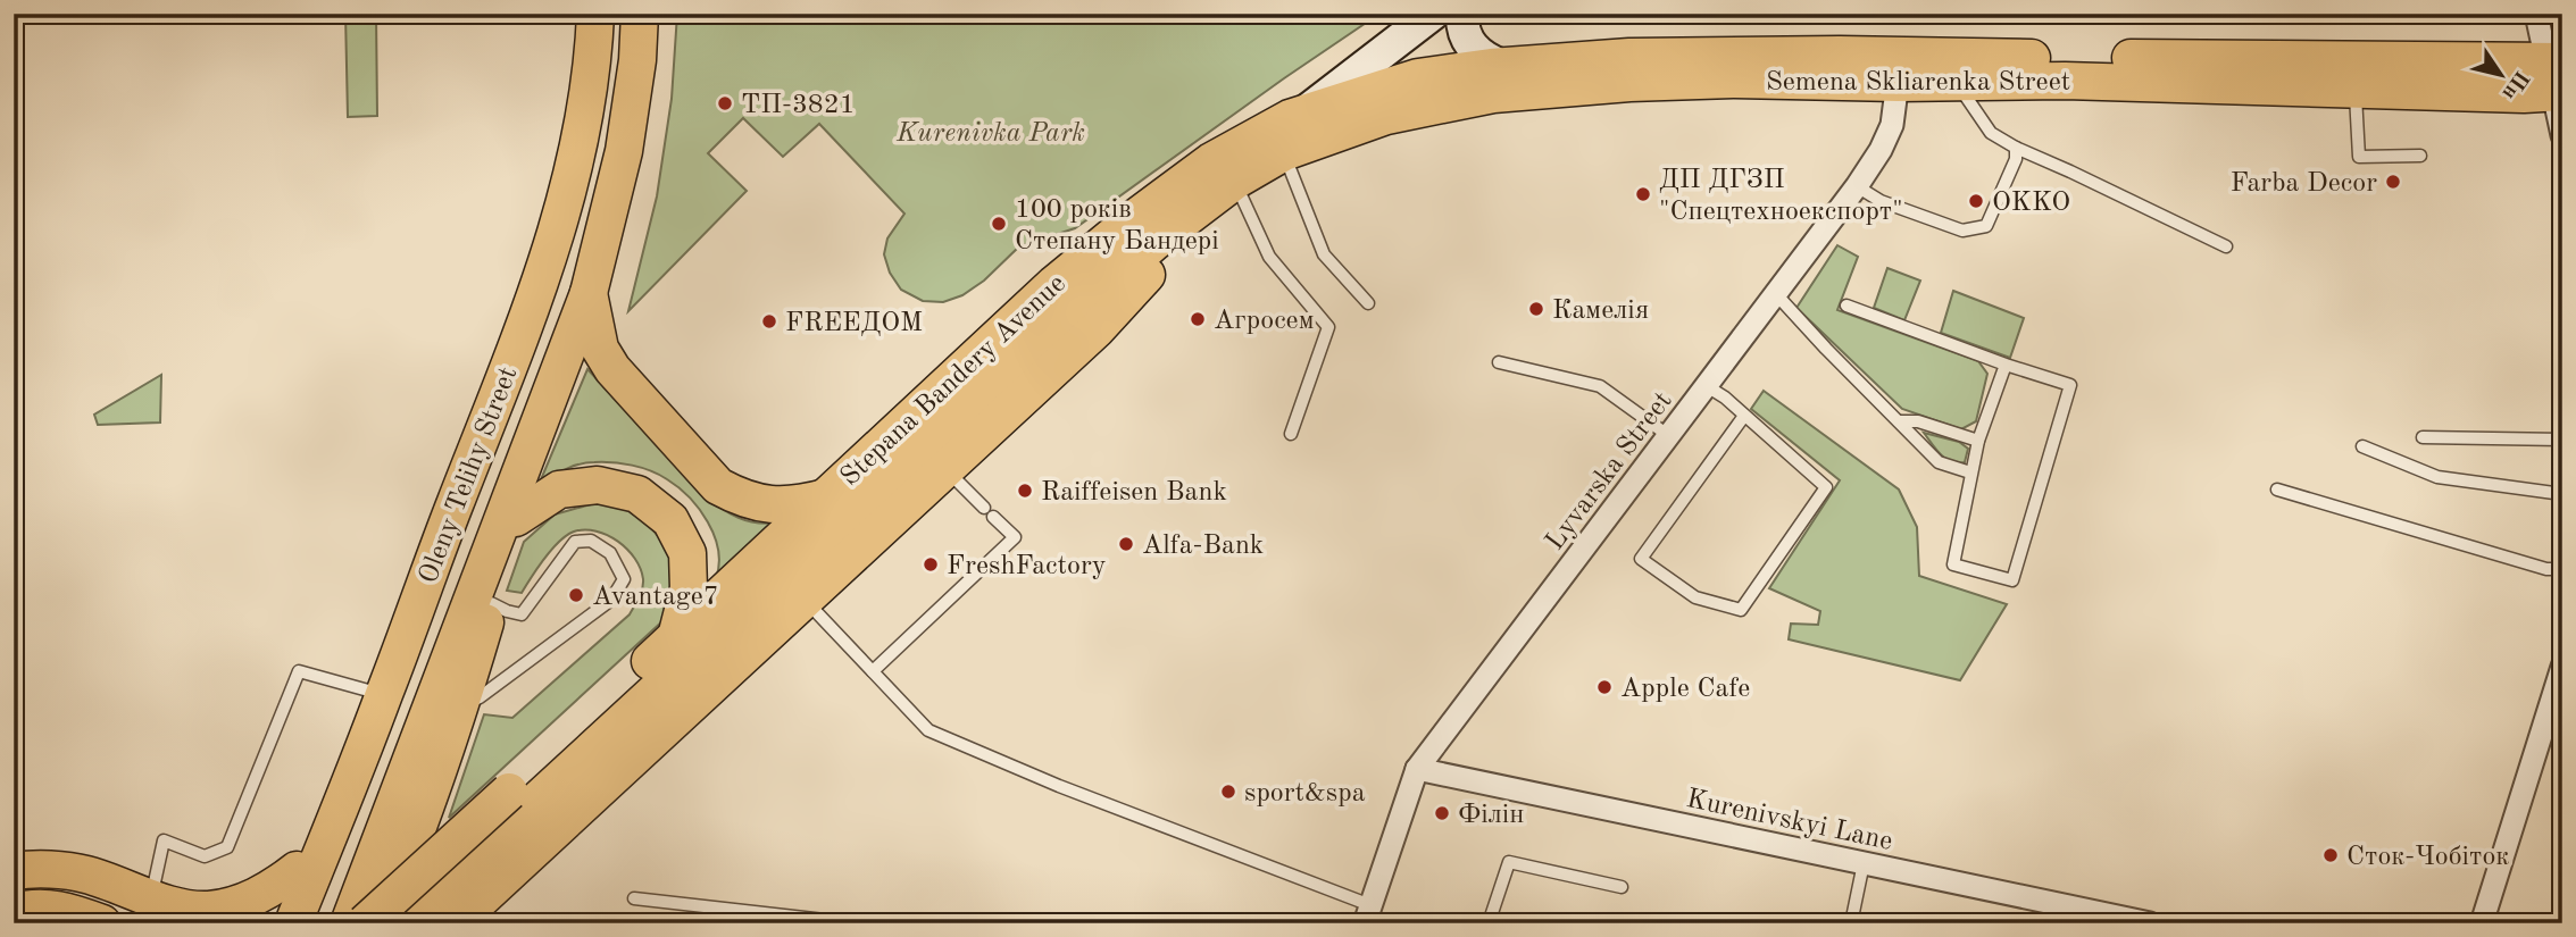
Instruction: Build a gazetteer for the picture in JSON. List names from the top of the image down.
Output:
{
  "streets": {
    "main road": ["Semena Skliarenka Street", "Stepana Bandery Avenue", "Oleny Telihy Street"],
    "street": ["Lyvarska Street", "Kurenivskyi Lane"]
  },
  "crossings": [
    ["Semena Skliarenka Street", "Stepana Bandery Avenue"],
    ["Semena Skliarenka Street", "Lyvarska Street"],
    ["Lyvarska Street", "Kurenivskyi Lane"]
  ],
  "parks": ["Kurenivka Park"],
  "places": [
    "ТП-3821",
    "Farba Decor",
    "ДП ДГЗП \"Спецтехноекспорт\"",
    "OKKO",
    "100 років Степану Бандері",
    "Камелія",
    "Агросем",
    "FREEДОМ",
    "Raiffeisen Bank",
    "Alfa-Bank",
    "FreshFactory",
    "Avantage7",
    "Apple Cafe",
    "sport&spa",
    "Філін",
    "Сток-Чобіток"
  ],
  "north": "bottom right"
}
